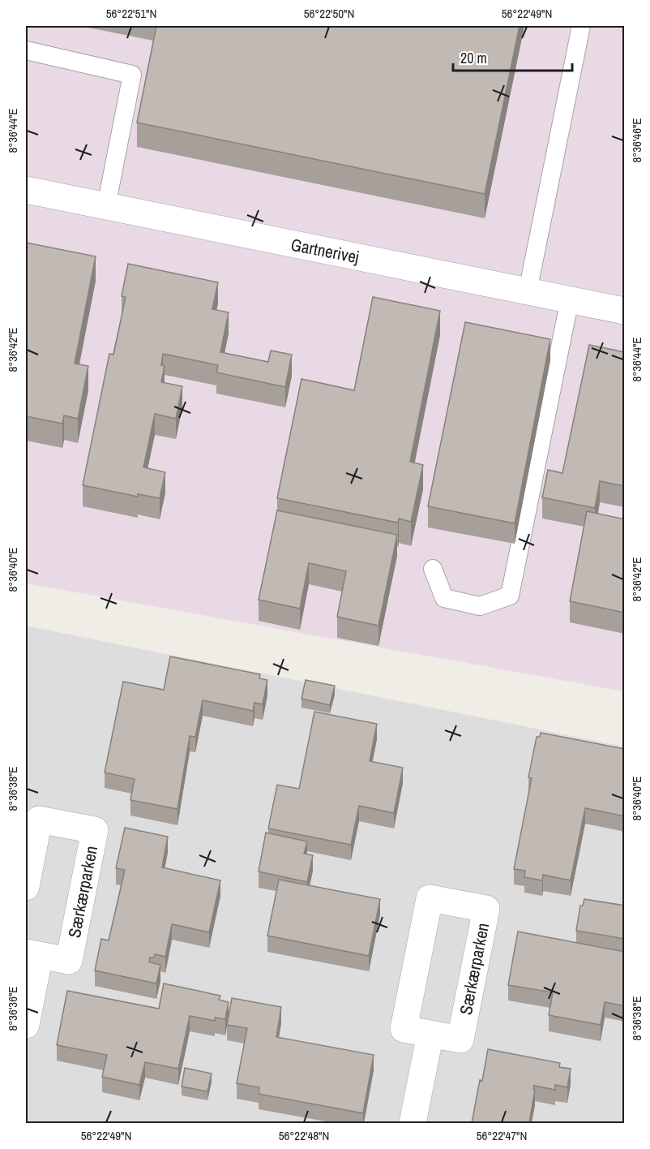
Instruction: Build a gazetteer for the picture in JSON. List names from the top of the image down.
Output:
{
  "streets": {
    "street": ["Gartnerivej", "Særkærparken"]
  },
  "scale_bar": "20 m",
  "coordinates": [
    "56°22'51\"N",
    "56°22'50\"N",
    "56°22'49\"N",
    "8°36'44\"E",
    "8°36'46\"E",
    "8°36'42\"E",
    "8°36'40\"E",
    "8°36'38\"E",
    "8°36'36\"E",
    "56°22'48\"N",
    "56°22'47\"N"
  ]
}
